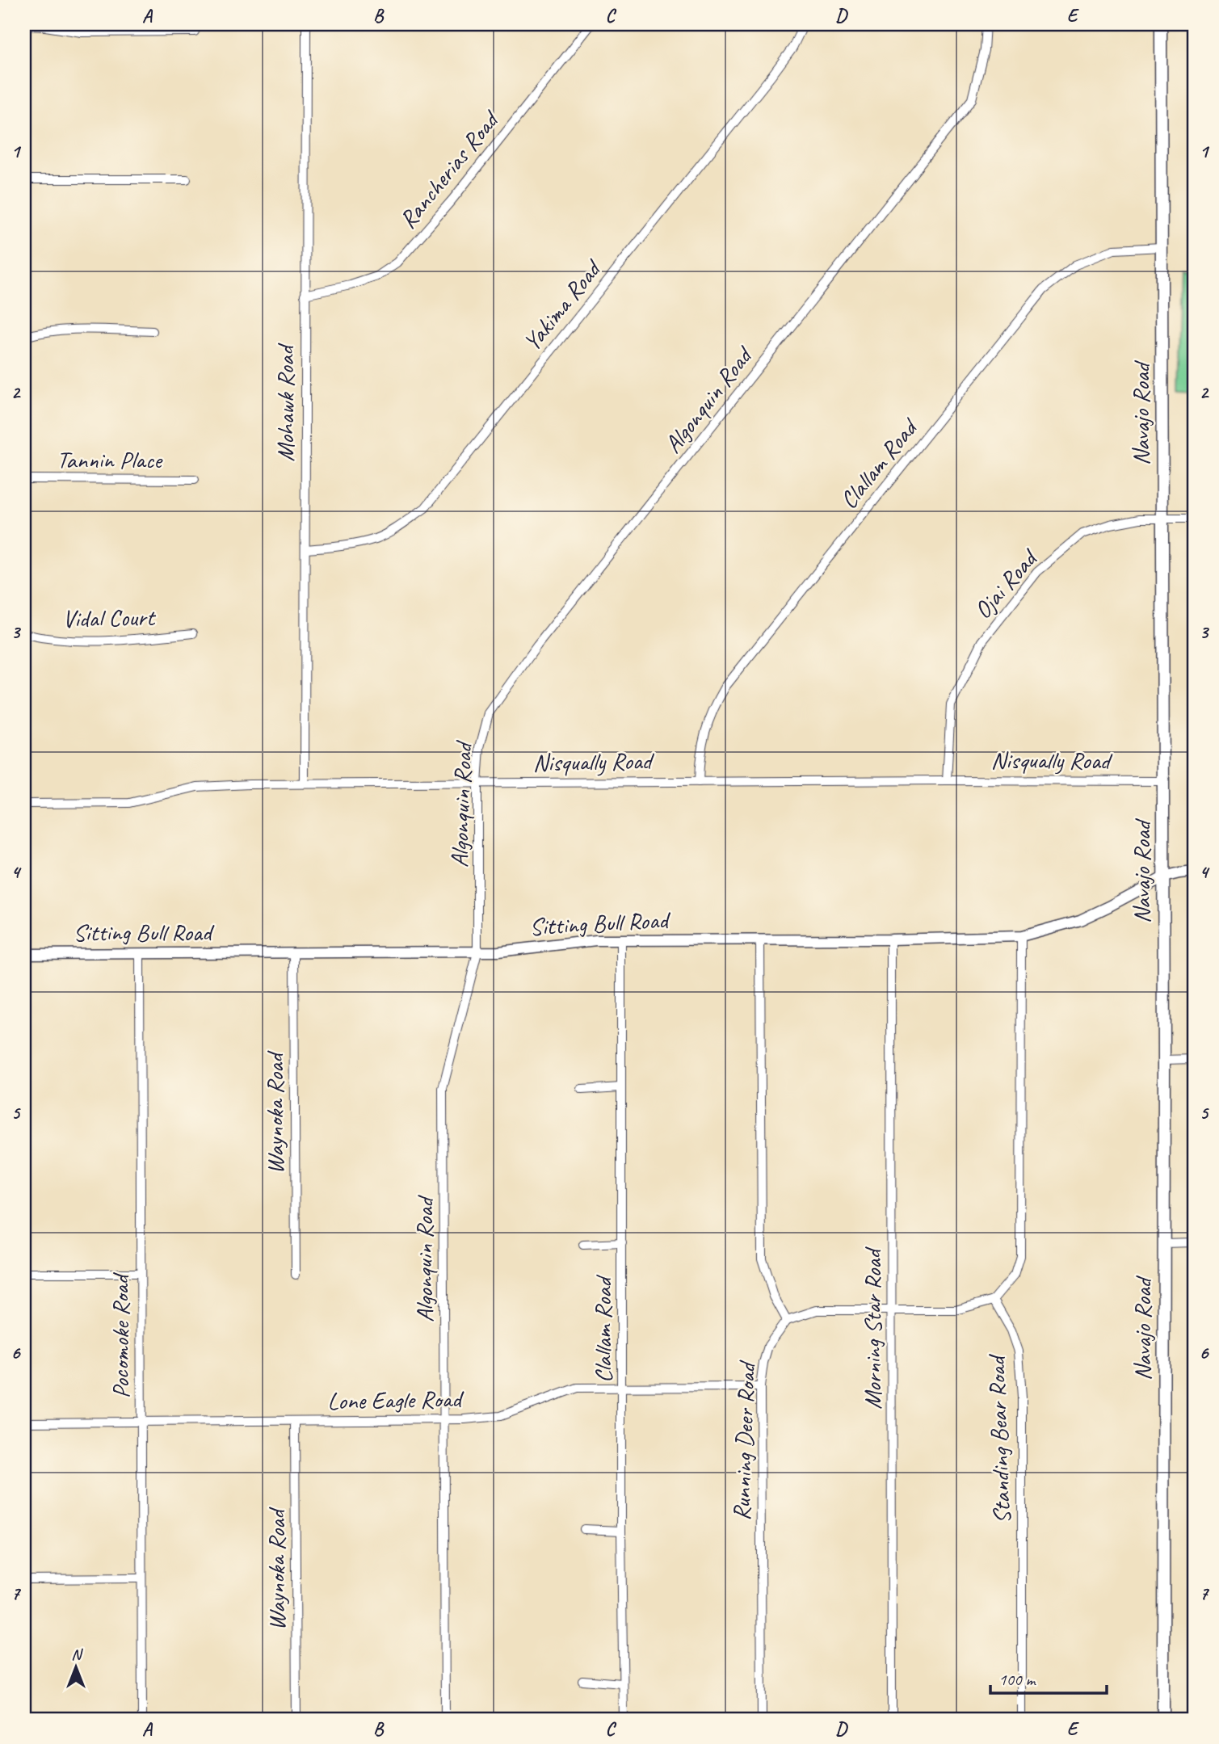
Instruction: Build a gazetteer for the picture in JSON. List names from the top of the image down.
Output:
{
  "streets": {
    "main road": ["Navajo Road"],
    "street": [
      "Rancherias Road",
      "Yakima Road",
      "Algonquin Road",
      "Mohawk Road",
      "Tannin Place",
      "Clallam Road",
      "Ojai Road",
      "Vidal Court",
      "Nisqually Road",
      "Sitting Bull Road",
      "Waynoka Road",
      "Morning Star Road",
      "Pocomoke Road",
      "Lone Eagle Road",
      "Standing Bear Road",
      "Running Deer Road"
    ]
  },
  "crossings": [
    ["Rancherias Road", "Mohawk Road"],
    ["Yakima Road", "Mohawk Road"],
    ["Algonquin Road", "Nisqually Road"],
    ["Algonquin Road", "Sitting Bull Road"],
    ["Algonquin Road", "Lone Eagle Road"],
    ["Mohawk Road", "Nisqually Road"],
    ["Navajo Road", "Clallam Road"],
    ["Navajo Road", "Ojai Road"],
    ["Navajo Road", "Nisqually Road"],
    ["Navajo Road", "Sitting Bull Road"],
    ["Clallam Road", "Nisqually Road"],
    ["Clallam Road", "Sitting Bull Road"],
    ["Clallam Road", "Lone Eagle Road"],
    ["Ojai Road", "Nisqually Road"],
    ["Sitting Bull Road", "Waynoka Road"],
    ["Sitting Bull Road", "Morning Star Road"],
    ["Sitting Bull Road", "Pocomoke Road"],
    ["Waynoka Road", "Lone Eagle Road"],
    ["Pocomoke Road", "Lone Eagle Road"],
    ["Lone Eagle Road", "Running Deer Road"]
  ],
  "scale_bar": "100 m",
  "north": "top",
  "grid": {
    "columns": [
      "A",
      "B",
      "C",
      "D",
      "E"
    ],
    "rows": [
      "1",
      "2",
      "3",
      "4",
      "5",
      "6",
      "7"
    ]
  }
}
